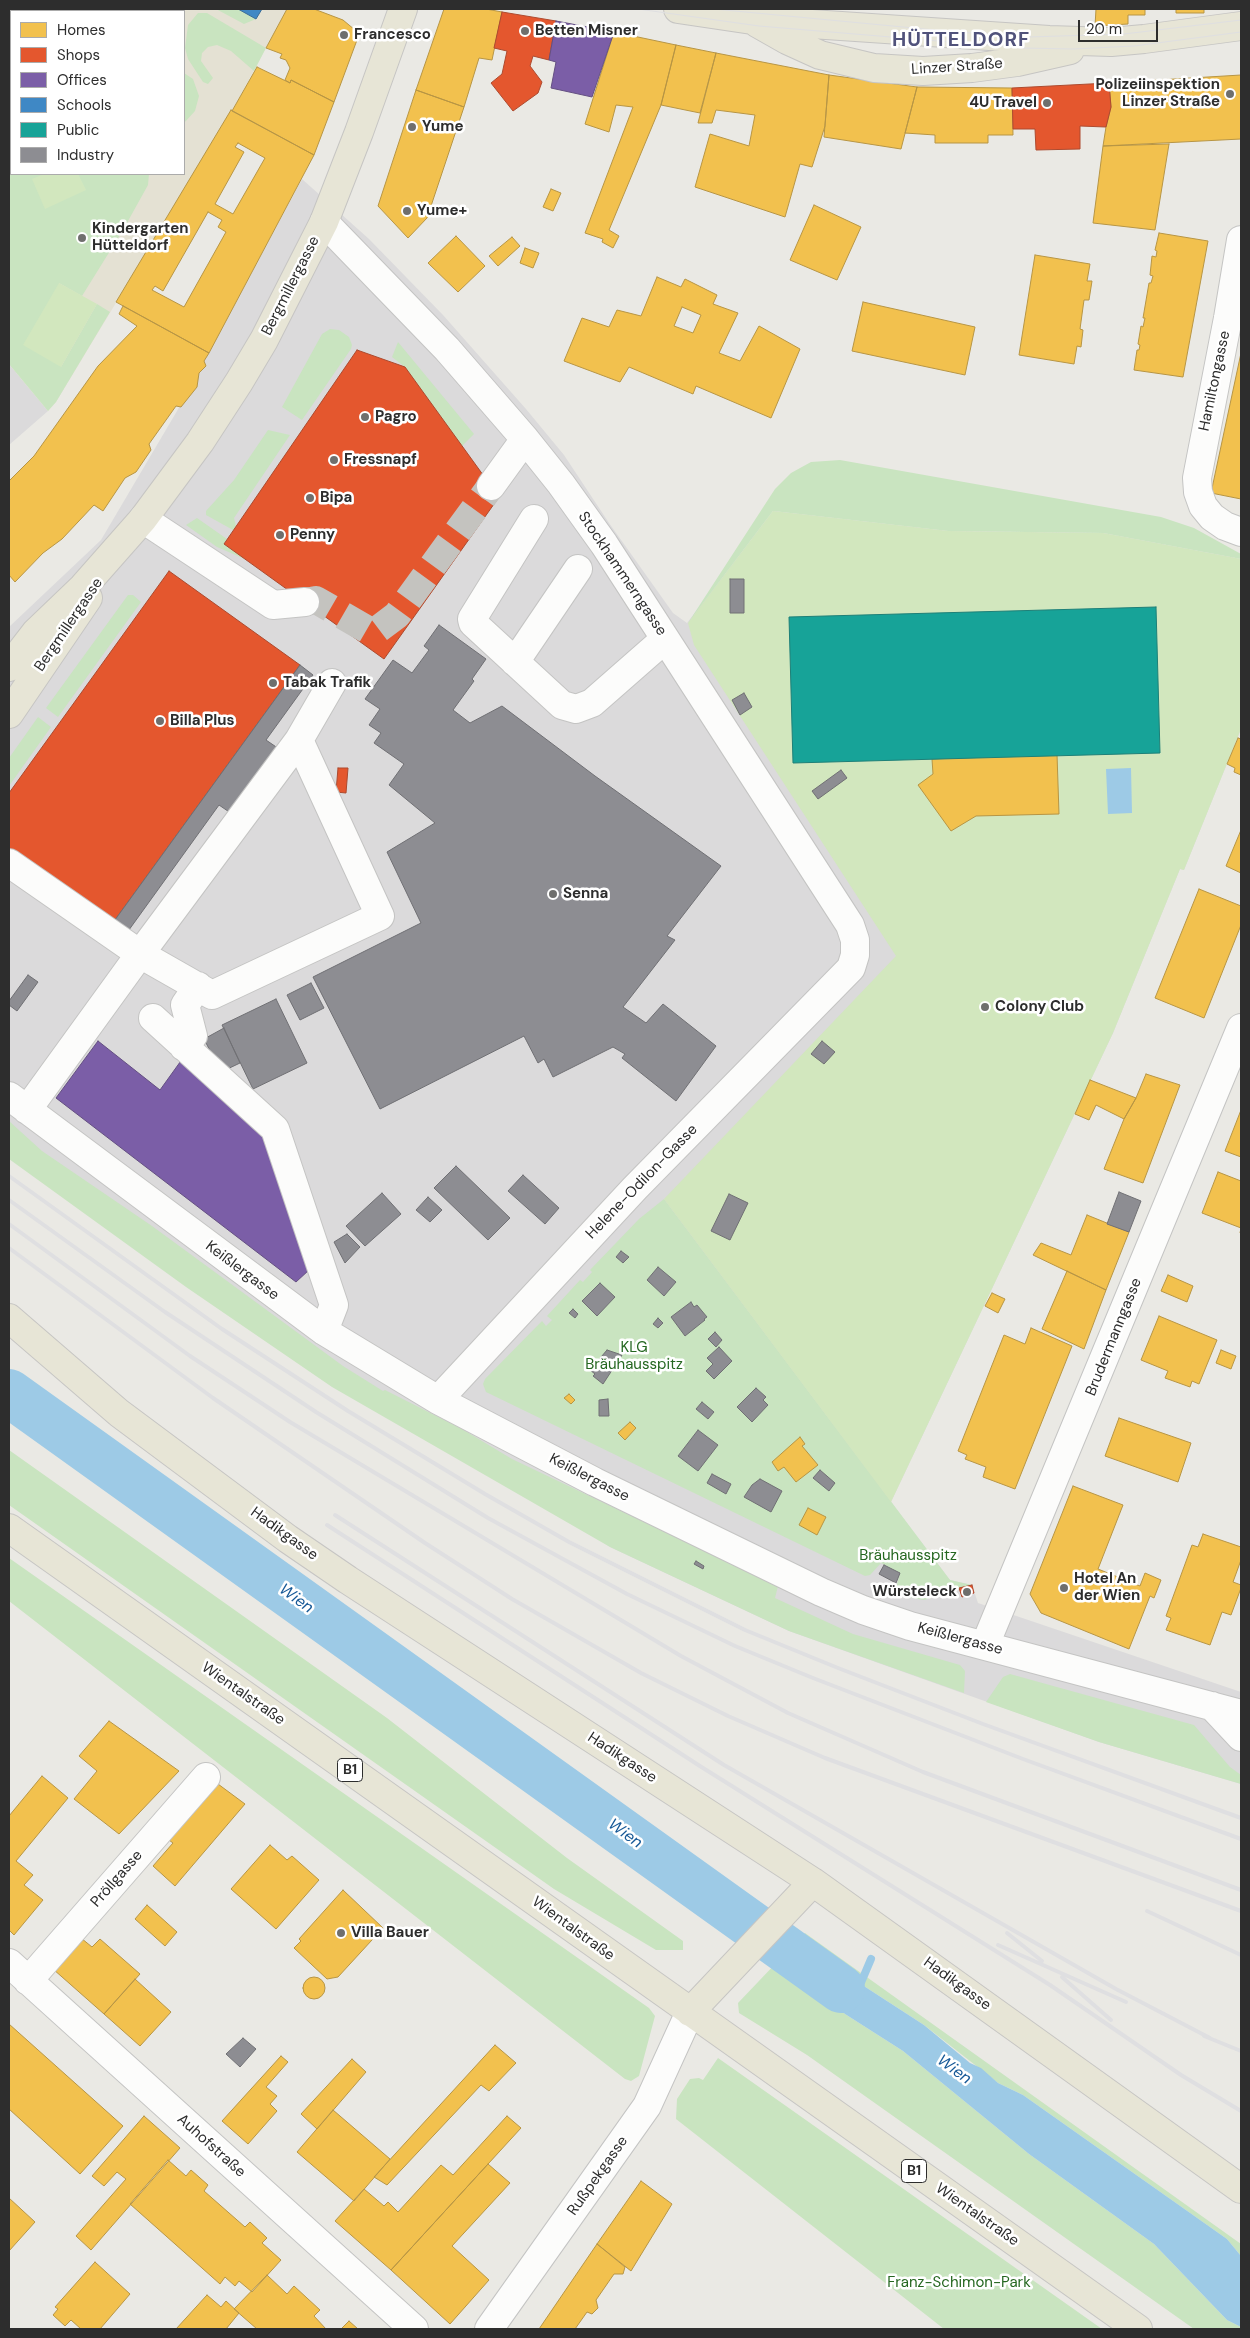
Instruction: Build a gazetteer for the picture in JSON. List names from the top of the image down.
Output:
{
  "streets": {
    "main road": [
      "Linzer Straße",
      "Bergmillergasse",
      "Hadikgasse",
      "Wientalstraße",
      "B1"
    ],
    "street": [
      "Hamiltongasse",
      "Stockhammerngasse",
      "Helene-Odilon-Gasse",
      "Keißlergasse",
      "Brudermanngasse",
      "Pröllgasse",
      "Auhofstraße",
      "Rußpekgasse"
    ]
  },
  "crossings": [
    ["Bergmillergasse", "Stockhammerngasse"],
    ["Stockhammerngasse", "Helene-Odilon-Gasse"],
    ["Helene-Odilon-Gasse", "Keißlergasse"],
    ["Keißlergasse", "Brudermanngasse"],
    ["Wientalstraße", "Rußpekgasse"],
    ["Pröllgasse", "Auhofstraße"]
  ],
  "districts": ["HÜTTELDORF"],
  "water": ["Wien"],
  "parks": ["KLG Bräuhausspitz", "Bräuhausspitz", "Franz-Schimon-Park"],
  "places": [
    "Betten Misner",
    "Francesco",
    "Polizeiinspektion Linzer Straße",
    "4U Travel",
    "Yume",
    "Yume+",
    "Kindergarten Hütteldorf",
    "Pagro",
    "Fressnapf",
    "Bipa",
    "Penny",
    "Tabak Trafik",
    "Billa Plus",
    "Senna",
    "Colony Club",
    "Hotel An der Wien",
    "Würsteleck",
    "Villa Bauer"
  ],
  "legend": [
    "Homes",
    "Shops",
    "Offices",
    "Schools",
    "Public",
    "Industry"
  ],
  "scale_bar": "20 m"
}
